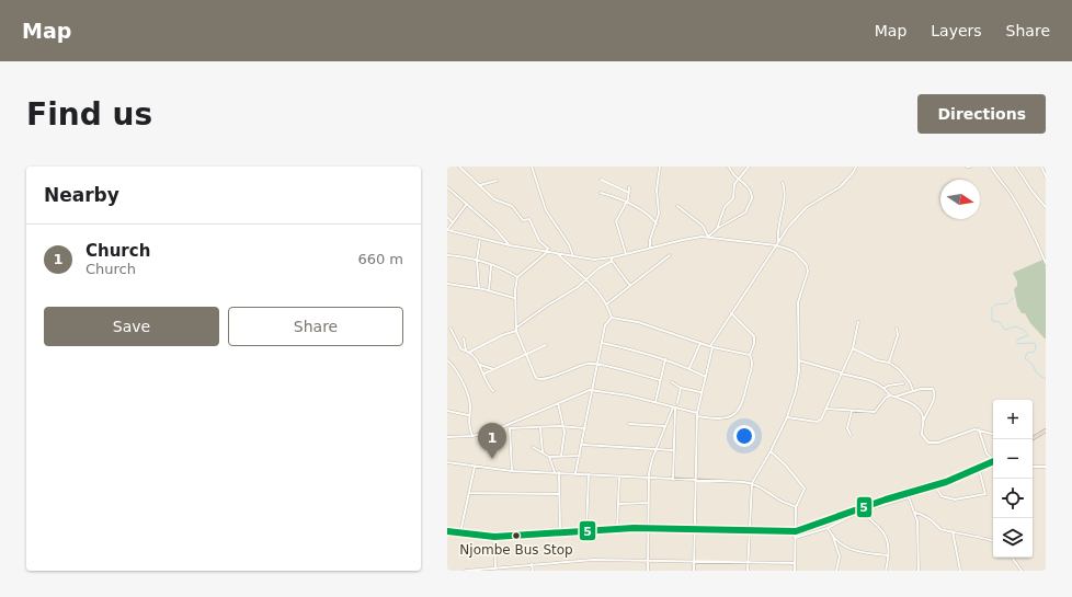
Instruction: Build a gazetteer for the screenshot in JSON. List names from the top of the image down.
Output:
{
  "places": ["Njombe Bus Stop"],
  "lines": ["transit line 5"],
  "north": "right",
  "page": {
    "header": "Map",
    "nav": ["Map", "Layers", "Share"],
    "buttons": [
      "Directions",
      ["Save", "Share"]
    ],
    "title": "Find us",
    "heading": "Nearby",
    "list": [
      {
        "mark": "1",
        "name": "Church",
        "note": "Church",
        "value": "660 m"
      }
    ],
    "map_buttons": ["+", "−"],
    "pins": "1"
  }
}
